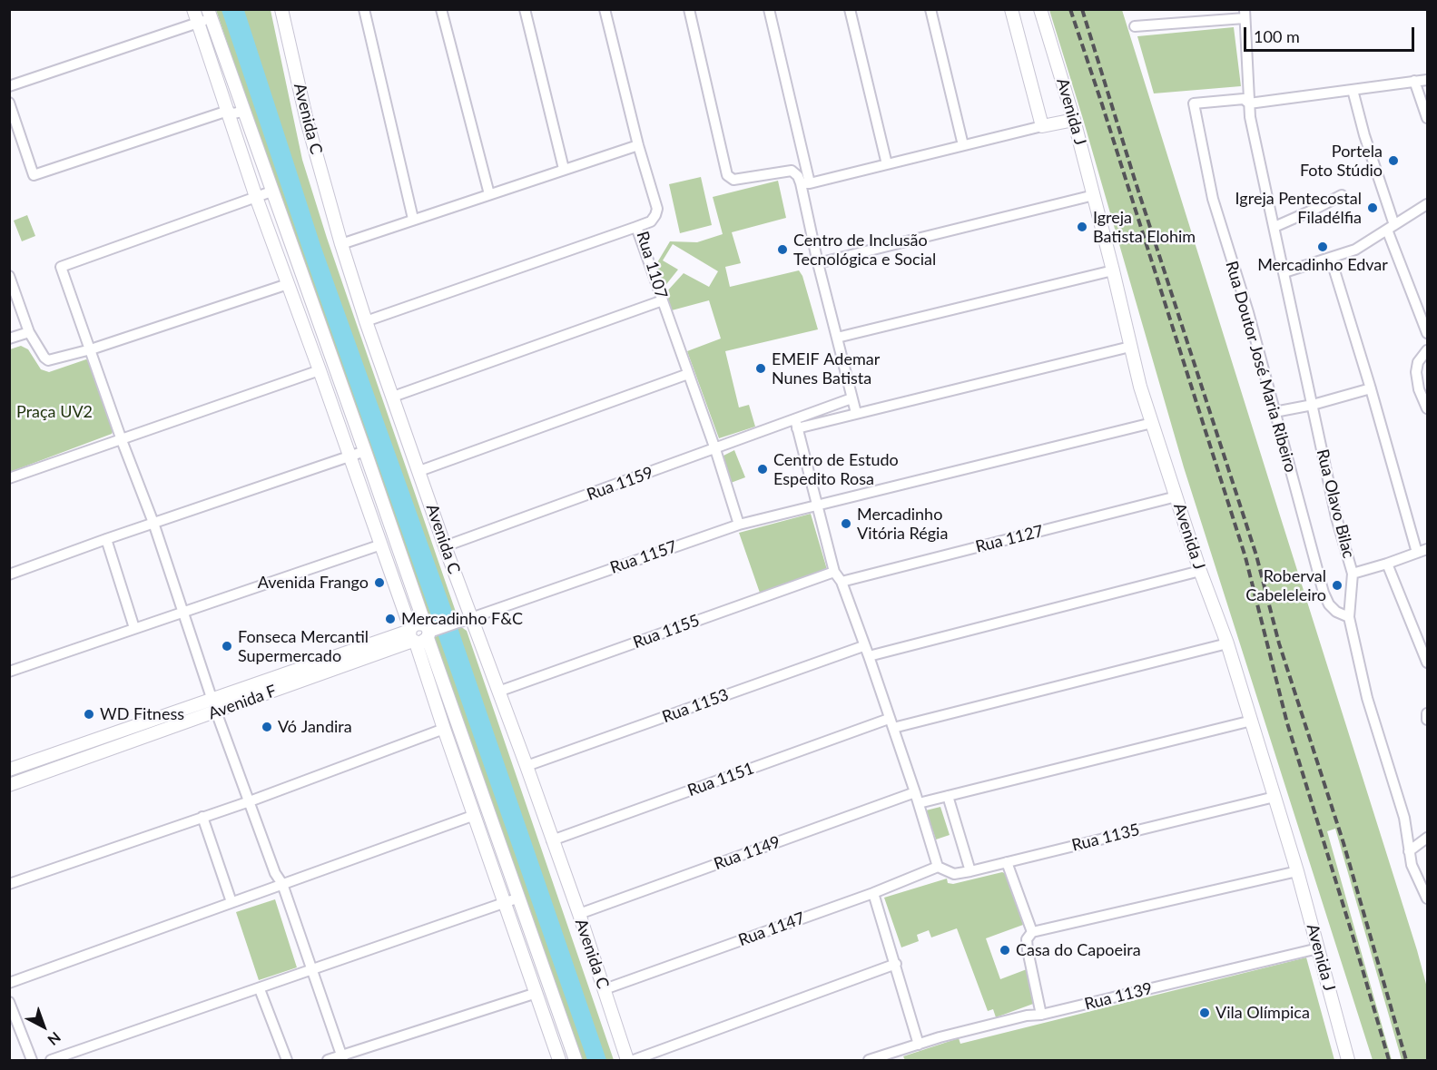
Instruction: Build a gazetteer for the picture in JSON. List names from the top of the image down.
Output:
{
  "streets": {
    "street": [
      "Avenida J",
      "Avenida C",
      "Rua 1107",
      "Rua Doutor José Maria Ribeiro",
      "Rua 1159",
      "Rua Olavo Bilac",
      "Rua 1127",
      "Rua 1157",
      "Rua 1155",
      "Avenida F",
      "Rua 1153",
      "Rua 1151",
      "Rua 1135",
      "Rua 1149",
      "Rua 1147",
      "Rua 1139"
    ]
  },
  "crossings": [
    ["Avenida J", "Rua 1127"],
    ["Avenida J", "Rua 1157"],
    ["Avenida J", "Rua 1151"],
    ["Avenida J", "Rua 1135"],
    ["Avenida J", "Rua 1139"],
    ["Avenida C", "Rua 1159"],
    ["Avenida C", "Rua 1157"],
    ["Avenida C", "Rua 1155"],
    ["Avenida C", "Rua 1153"],
    ["Avenida C", "Rua 1151"],
    ["Avenida C", "Rua 1149"],
    ["Avenida C", "Rua 1147"],
    ["Rua 1107", "Rua 1159"],
    ["Rua 1107", "Rua 1157"],
    ["Rua Doutor José Maria Ribeiro", "Rua Olavo Bilac"],
    ["Rua 1135", "Rua 1147"]
  ],
  "parks": ["Praça UV2"],
  "places": [
    "Portela Foto Stúdio",
    "Igreja Pentecostal Filadélfia",
    "Igreja Batista Elohim",
    "Mercadinho Edvar",
    "Centro de Inclusão Tecnológica e Social",
    "EMEIF Ademar Nunes Batista",
    "Centro de Estudo Espedito Rosa",
    "Mercadinho Vitória Régia",
    "Avenida Frango",
    "Roberval Cabeleleiro",
    "Mercadinho F&C",
    "Fonseca Mercantil Supermercado",
    "WD Fitness",
    "Vó Jandira",
    "Casa do Capoeira",
    "Vila Olímpica"
  ],
  "scale_bar": "100 m",
  "north": "bottom right"
}
